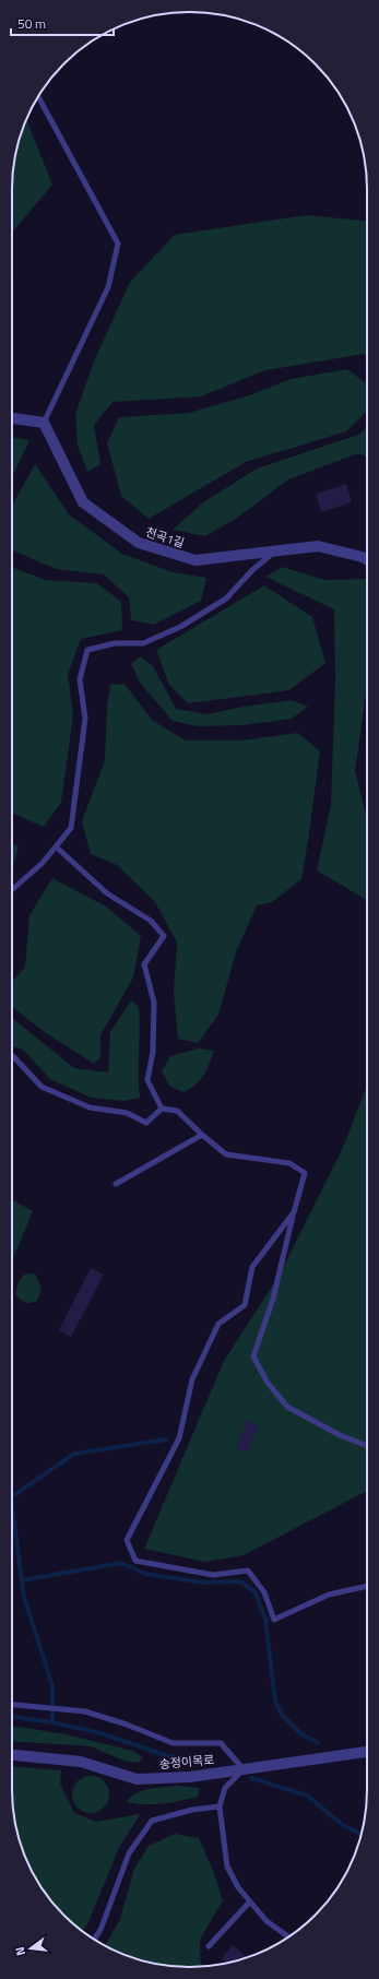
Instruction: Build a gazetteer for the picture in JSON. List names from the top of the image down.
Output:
{
  "streets": {
    "street": ["천곡1길", "송정이목로"]
  },
  "scale_bar": "50 m",
  "north": "left"
}
